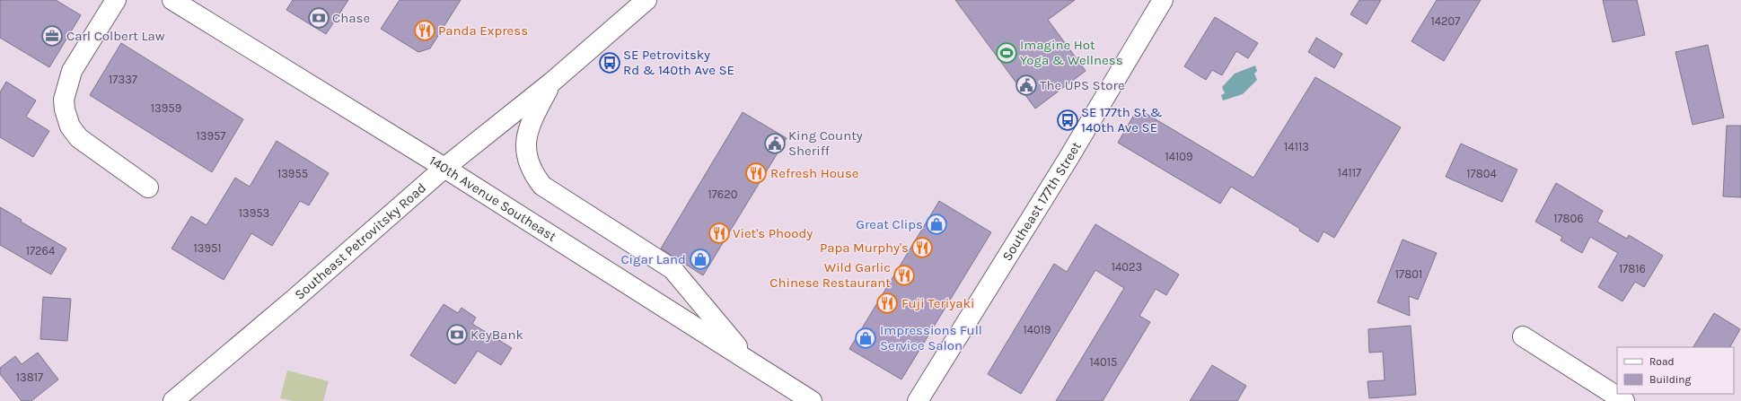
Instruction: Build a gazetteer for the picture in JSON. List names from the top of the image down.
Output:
{
  "streets": {
    "main road": ["140th Avenue Southeast", "Southeast 177th Street", "Southeast Petrovitsky Road"]
  },
  "crossings": [
    ["140th Avenue Southeast", "Southeast Petrovitsky Road"]
  ],
  "places": {
    "bank": ["Chase", "KeyBank"],
    "restaurant": [
      "Panda Express",
      "Refresh House",
      "Viet's Phoody",
      "Papa Murphy's",
      "Wild Garlic Chinese Restaurant",
      "Fuji Teriyaki"
    ],
    "office": ["Carl Colbert Law"],
    "sports": ["Imagine Hot Yoga & Wellness"],
    "bus stop": ["SE Petrovitsky Rd & 140th Ave SE", "SE 177th St & 140th Ave SE"],
    "public building": ["The UPS Store", "King County Sheriff"],
    "shop": ["Great Clips", "Cigar Land", "Impressions Full Service Salon"]
  },
  "house_numbers": [
    "14207",
    "17337",
    "13959",
    "13957",
    "14113",
    "14109",
    "14117",
    "13955",
    "17804",
    "17620",
    "13953",
    "17806",
    "13951",
    "17264",
    "14023",
    "17816",
    "17801",
    "14019",
    "14015",
    "13817"
  ],
  "legend": ["Road", "Building"]
}
